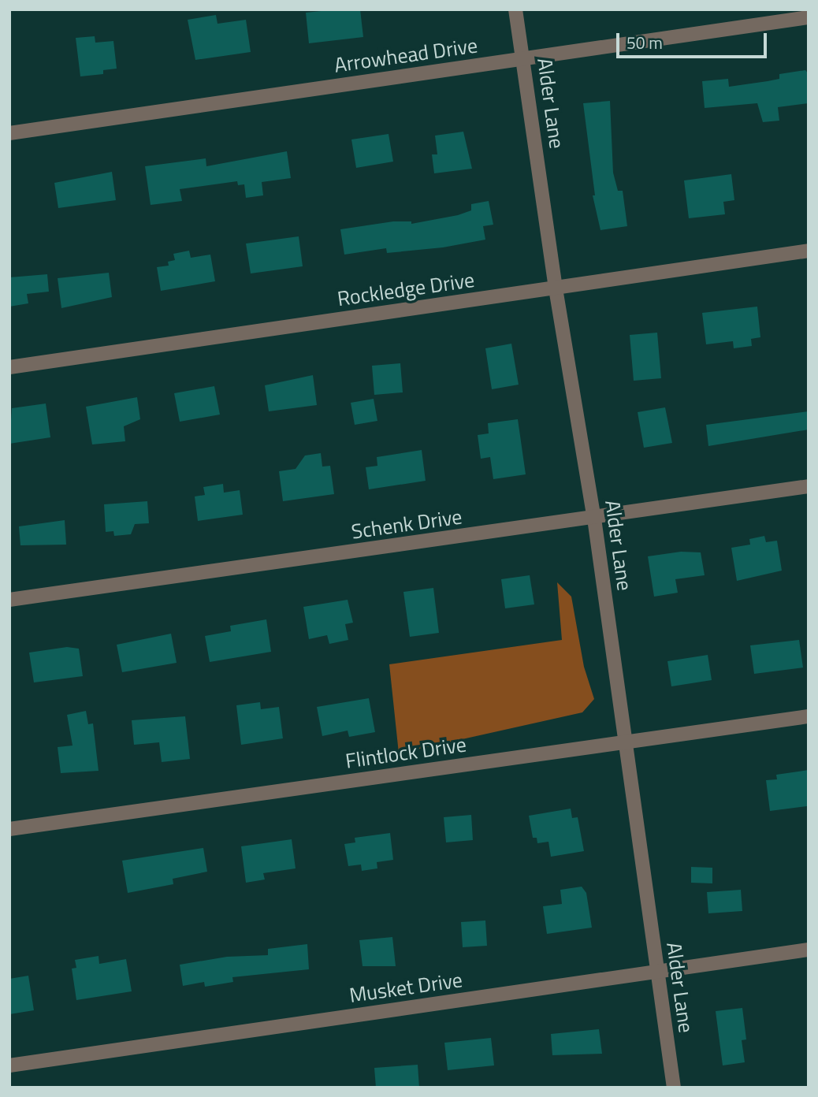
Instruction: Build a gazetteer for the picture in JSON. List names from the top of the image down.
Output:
{
  "streets": {
    "street": [
      "Arrowhead Drive",
      "Alder Lane",
      "Rockledge Drive",
      "Schenk Drive",
      "Flintlock Drive",
      "Musket Drive"
    ]
  },
  "crossings": [
    ["Arrowhead Drive", "Alder Lane"],
    ["Alder Lane", "Rockledge Drive"],
    ["Alder Lane", "Schenk Drive"],
    ["Alder Lane", "Flintlock Drive"],
    ["Alder Lane", "Musket Drive"]
  ],
  "scale_bar": "50 m"
}
